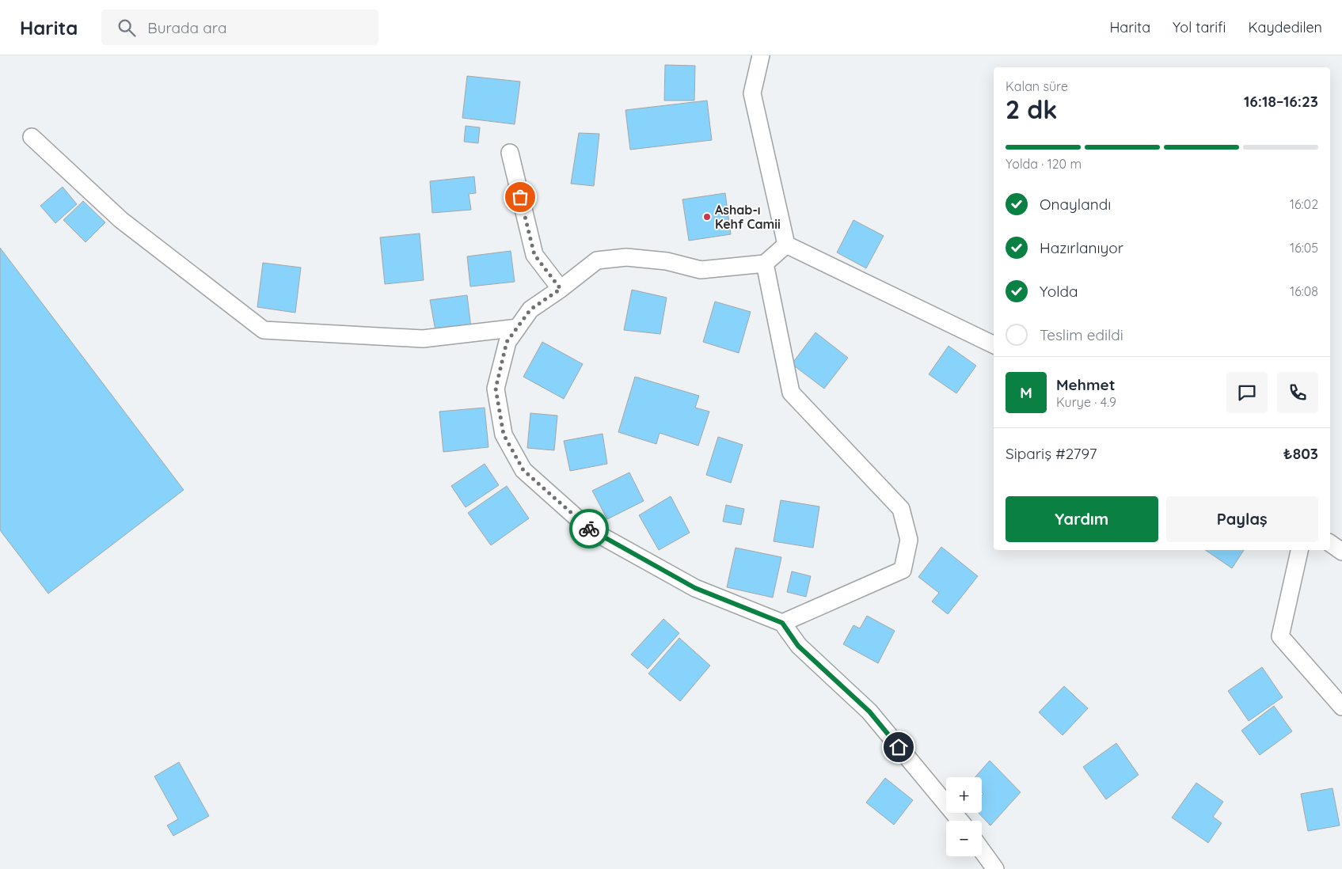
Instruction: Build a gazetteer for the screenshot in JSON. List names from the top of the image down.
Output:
{
  "places": ["Ashab-ı Kehf Camii"],
  "page": {
    "header": "Harita",
    "search": "Burada ara",
    "nav": ["Harita", "Yol tarifi", "Kaydedilen"],
    "heading": ["2 dk", "Kalan süre", "16:18–16:23"],
    "panel": [
      "Mehmet",
      "Kurye · 4.9",
      "Sipariş #2797",
      "₺803"
    ],
    "bar": "Yolda · 120 m",
    "list": [
      ["Onaylandı", "16:02"],
      ["Hazırlanıyor", "16:05"],
      ["Yolda", "16:08"],
      "Teslim edildi"
    ],
    "round": "M",
    "buttons": ["Yardım", "Paylaş"],
    "map_buttons": ["+", "−"]
  }
}
